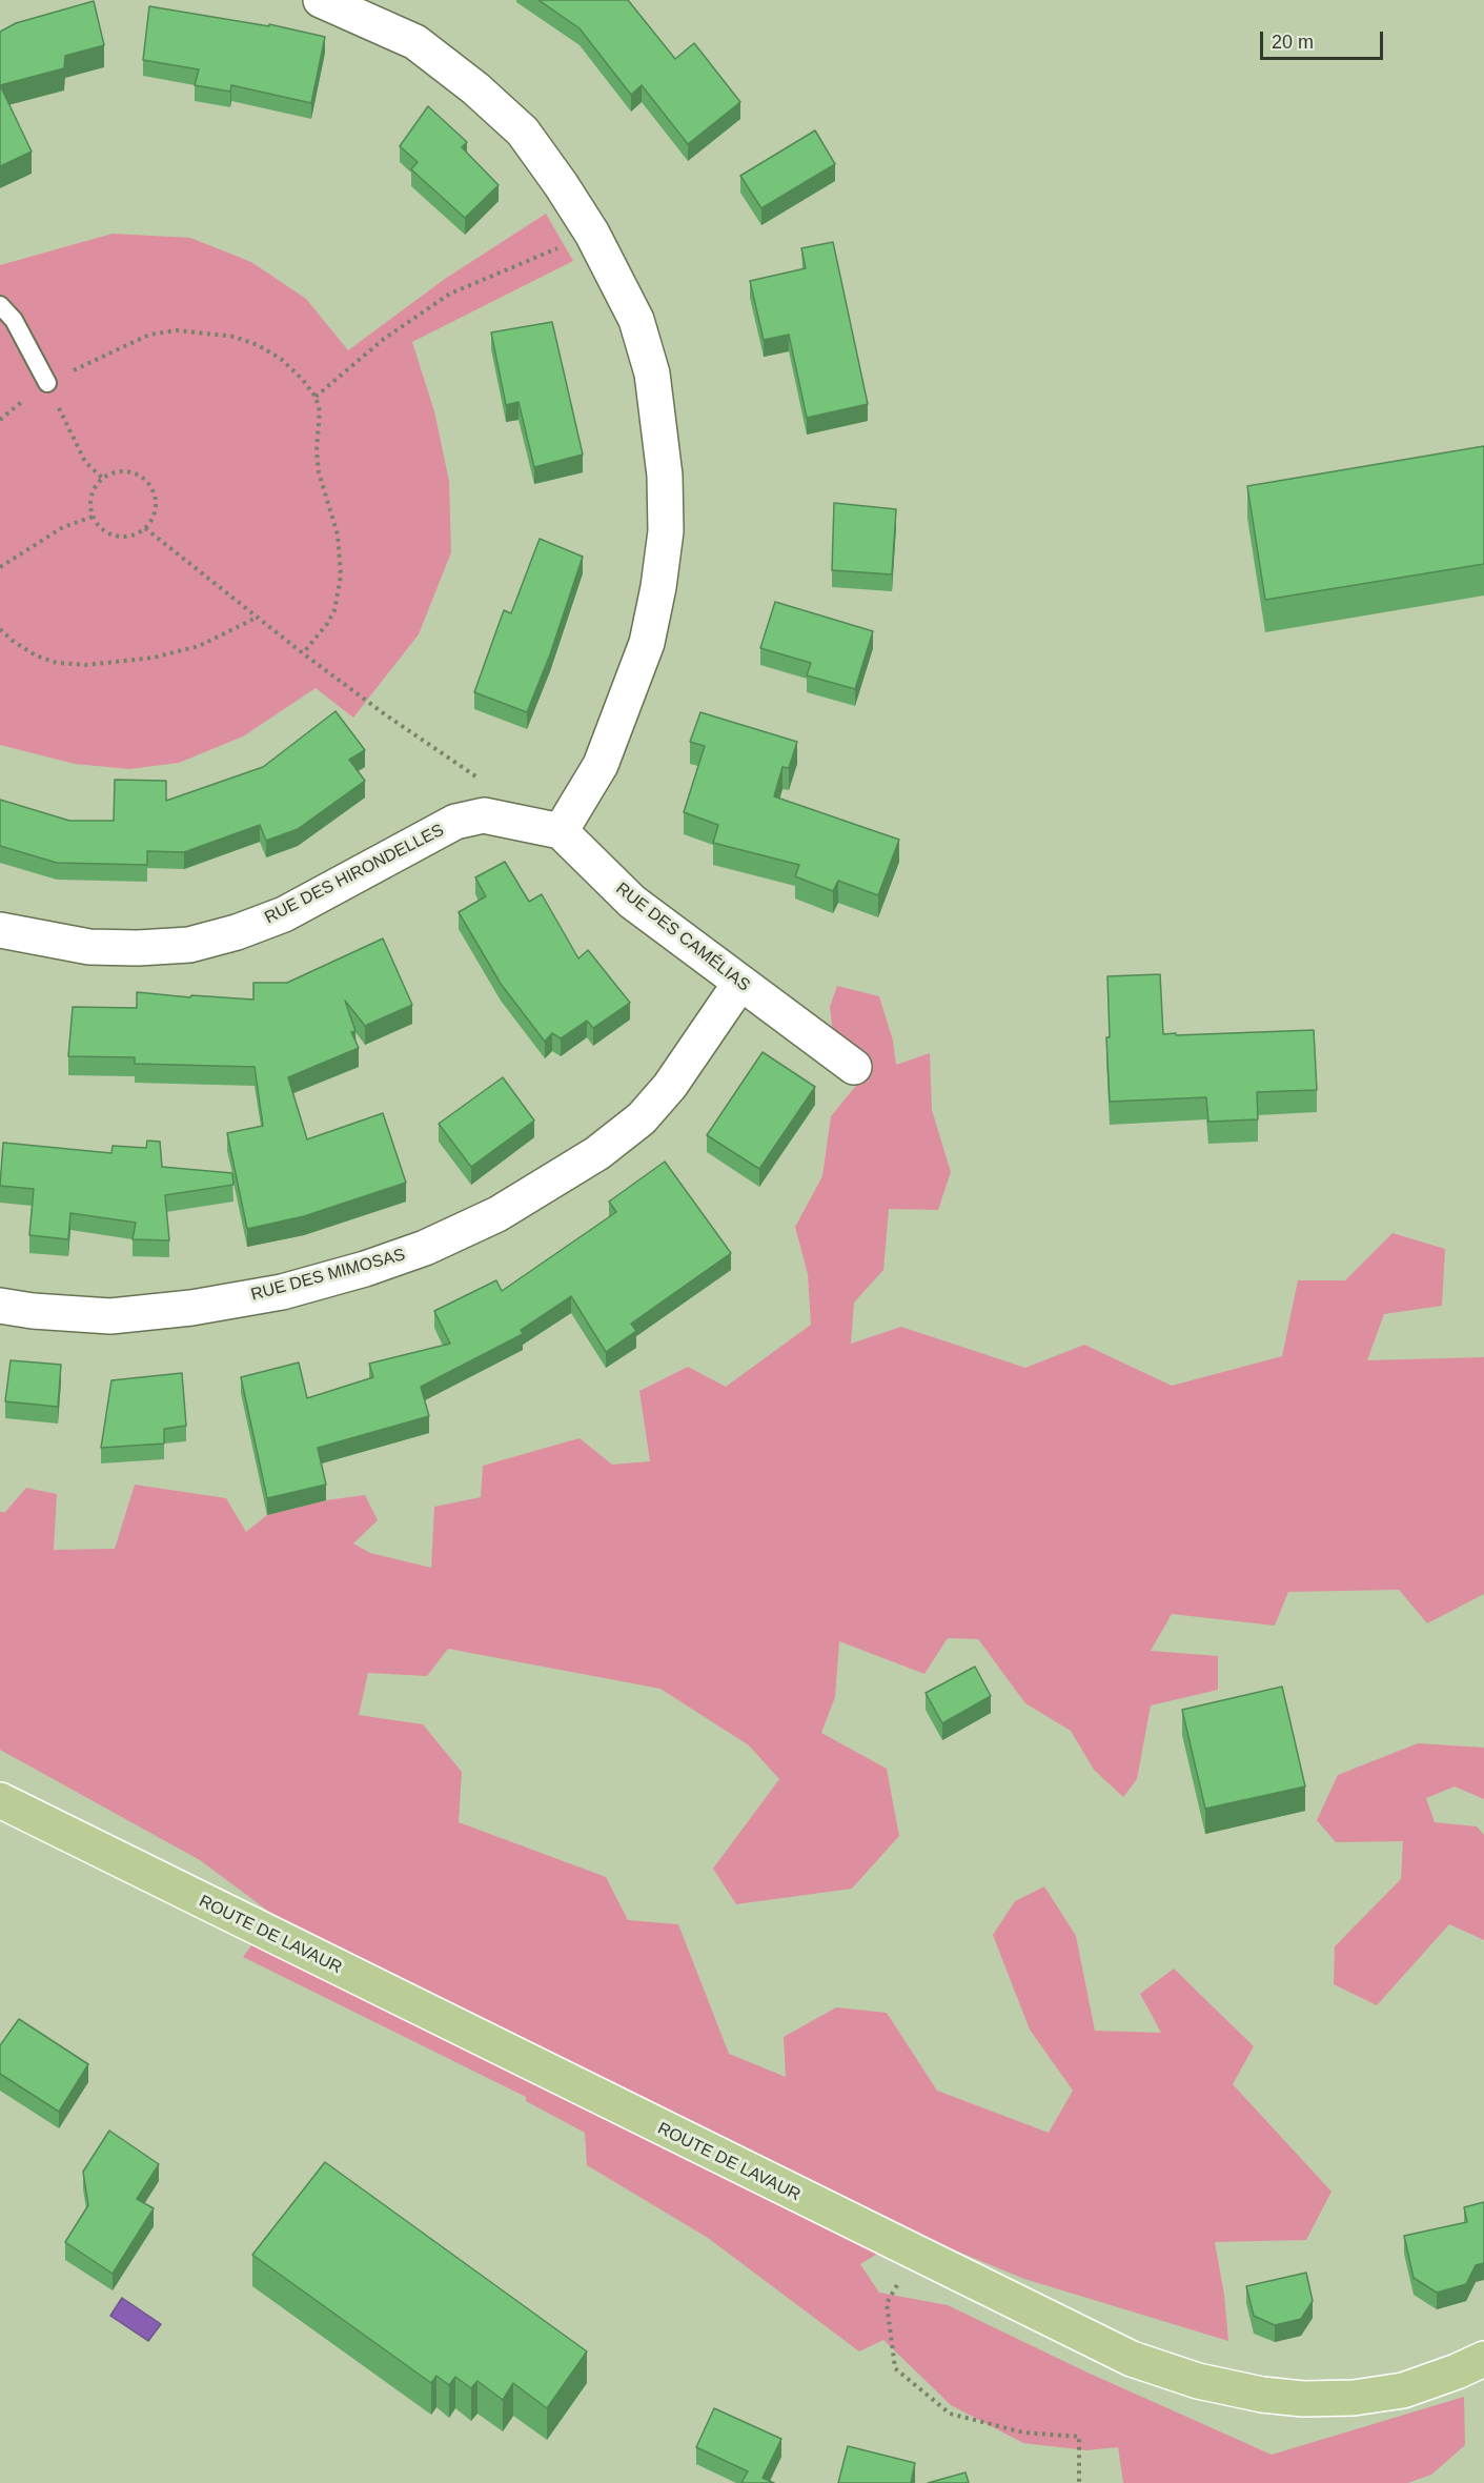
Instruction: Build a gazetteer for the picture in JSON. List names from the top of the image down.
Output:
{
  "streets": {
    "main road": ["ROUTE DE LAVAUR"],
    "street": ["RUE DES HIRONDELLES", "RUE DES CAMÉLIAS", "RUE DES MIMOSAS"]
  },
  "crossings": [
    ["RUE DES HIRONDELLES", "RUE DES CAMÉLIAS"],
    ["RUE DES CAMÉLIAS", "RUE DES MIMOSAS"]
  ],
  "scale_bar": "20 m"
}
